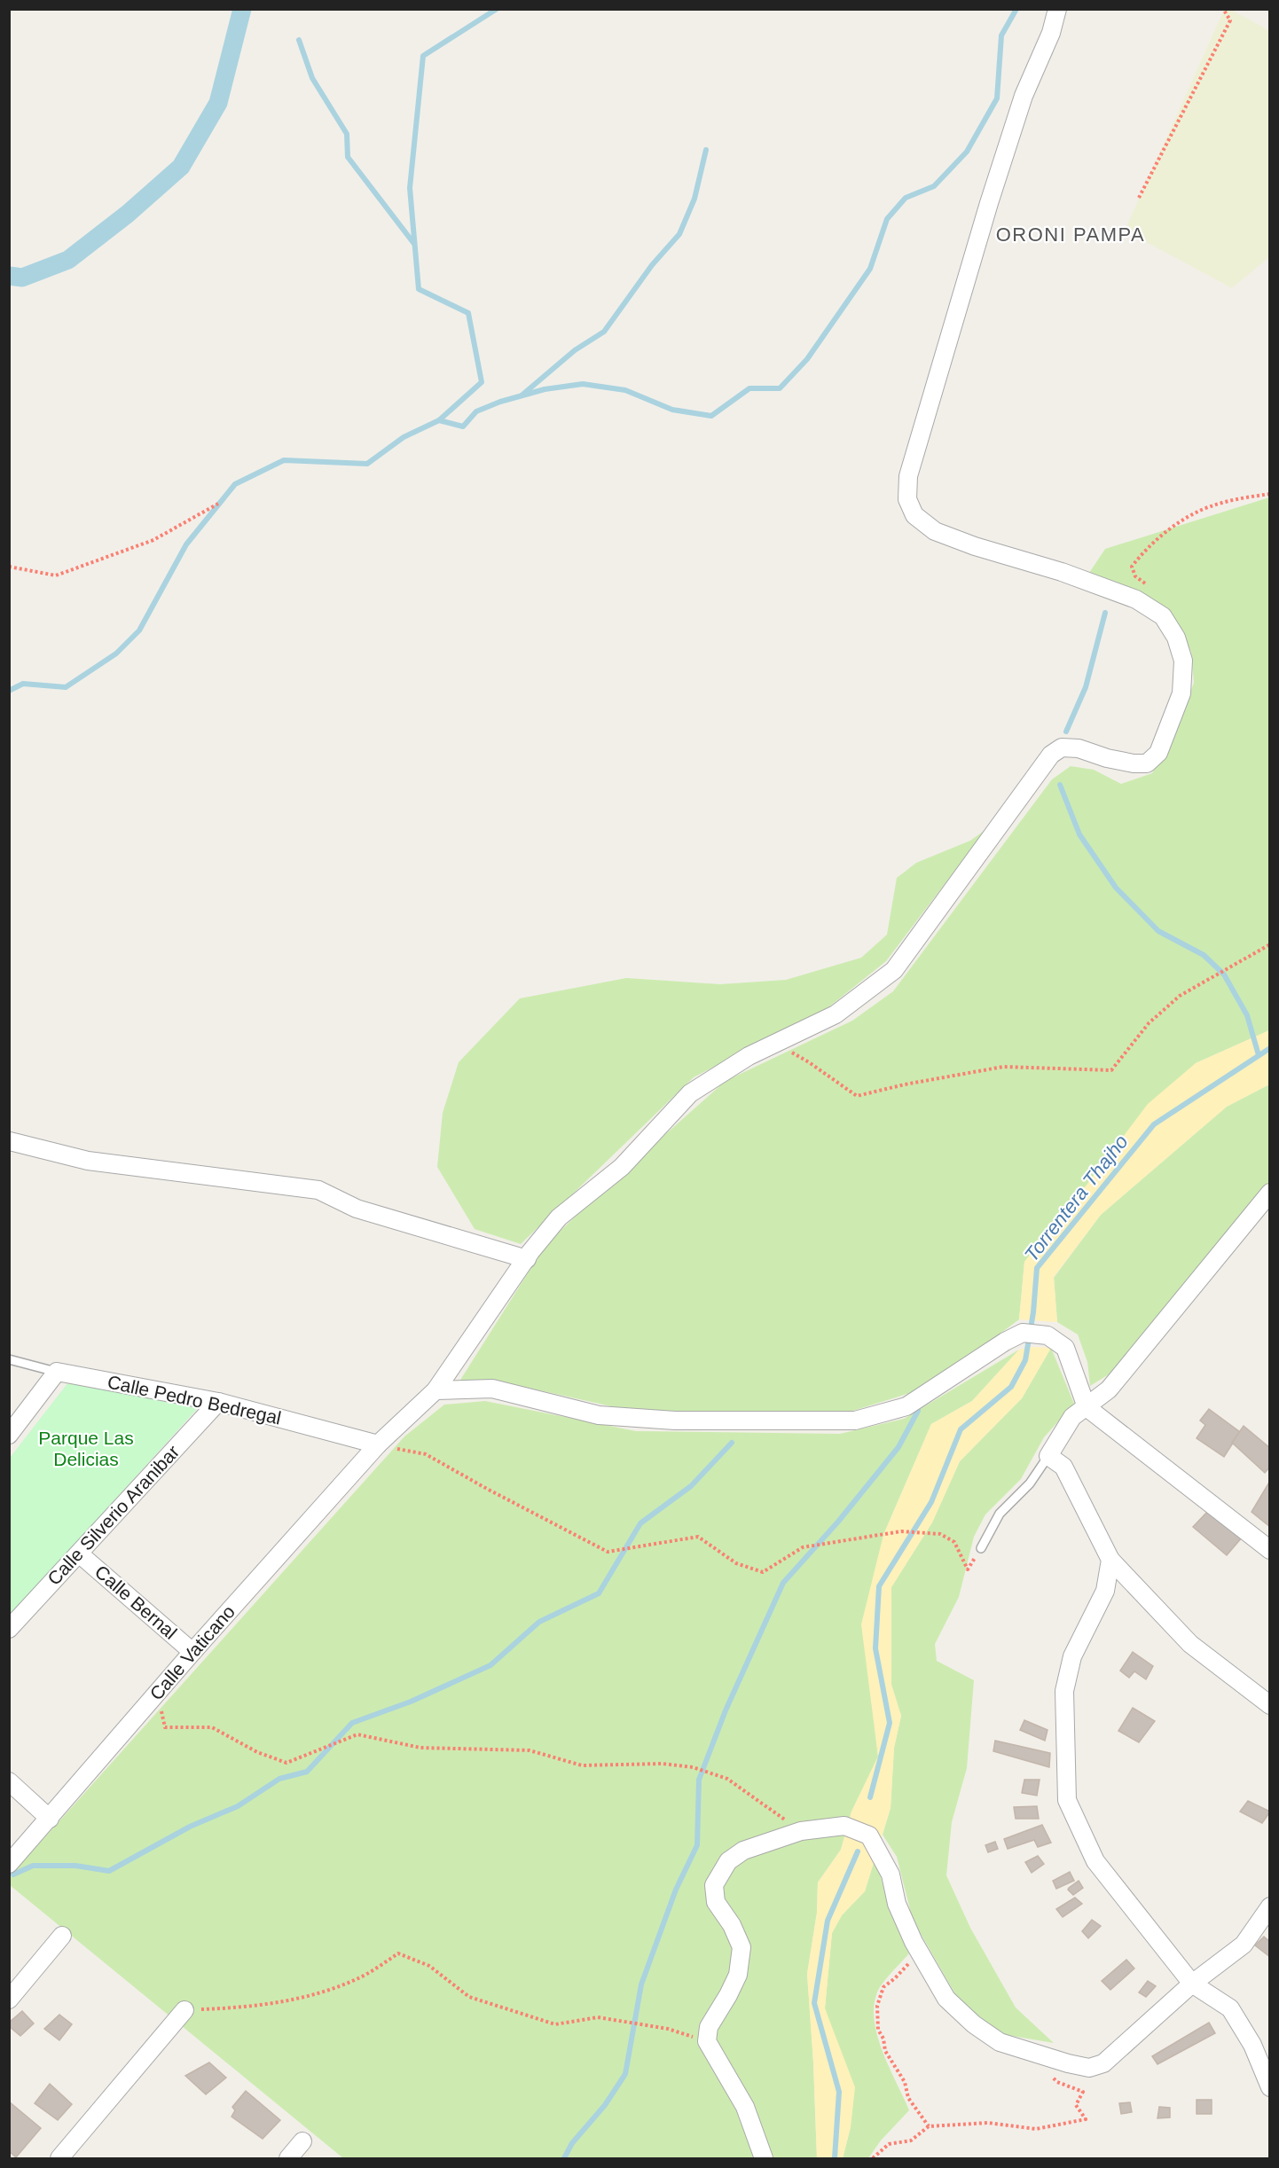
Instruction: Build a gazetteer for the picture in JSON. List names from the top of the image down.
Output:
{
  "streets": {
    "street": [
      "Calle Pedro Bedregal",
      "Calle Silverio Aranibar",
      "Calle Bernal",
      "Calle Vaticano"
    ]
  },
  "crossings": [
    ["Calle Pedro Bedregal", "Calle Silverio Aranibar"],
    ["Calle Pedro Bedregal", "Calle Vaticano"],
    ["Calle Silverio Aranibar", "Calle Bernal"],
    ["Calle Bernal", "Calle Vaticano"]
  ],
  "districts": ["ORONI PAMPA"],
  "water": ["Torrentera Thajho"],
  "parks": ["Parque Las Delicias"]
}
